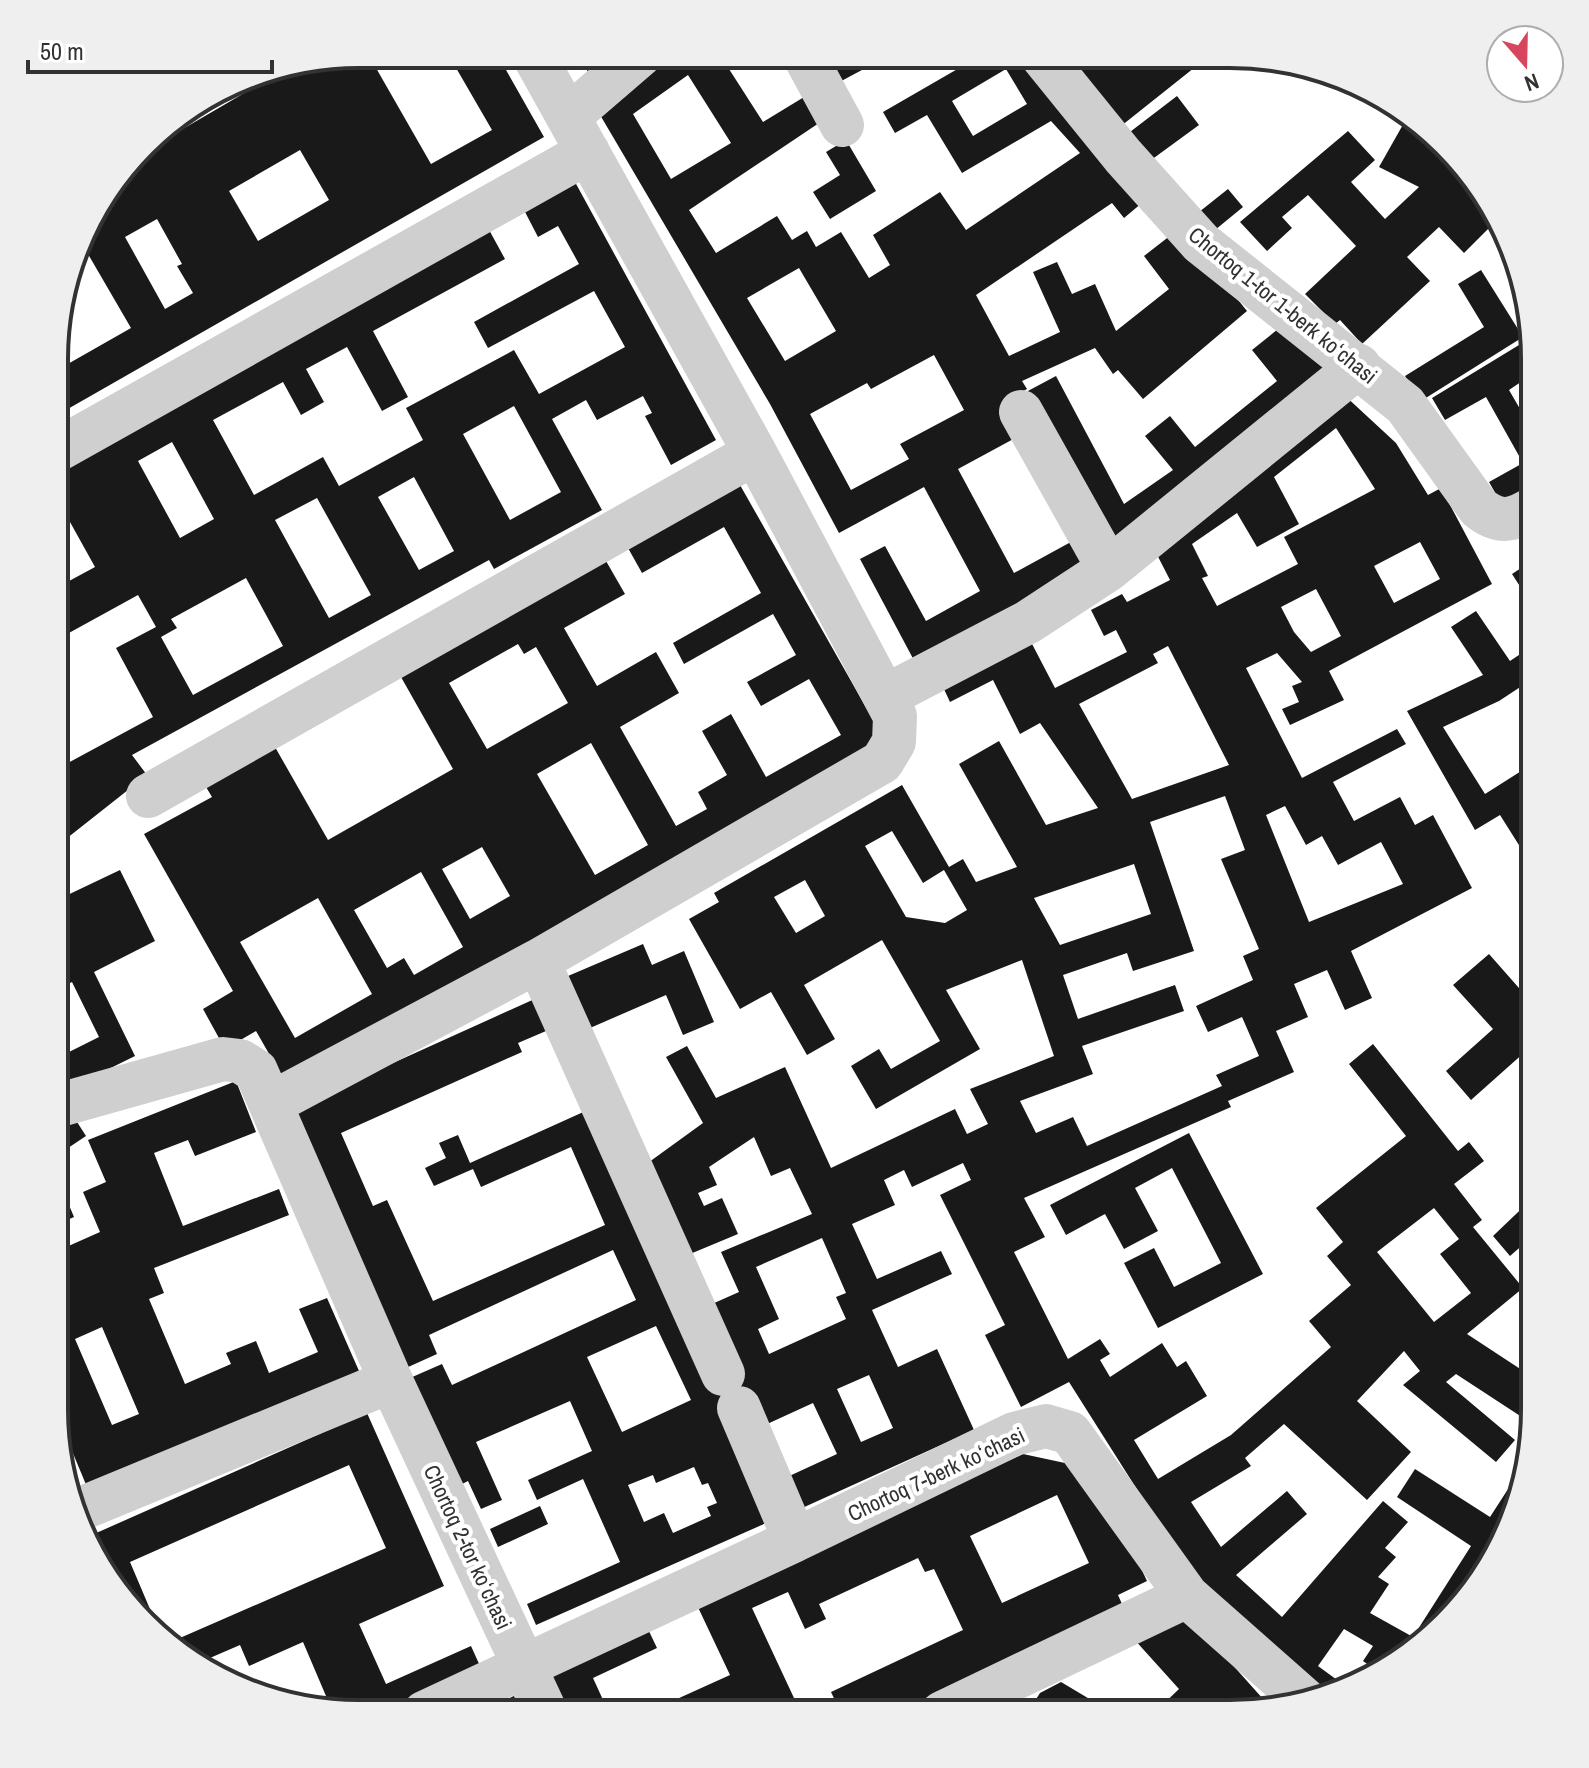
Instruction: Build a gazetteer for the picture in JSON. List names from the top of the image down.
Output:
{
  "streets": {
    "street": ["Chortoq 1-tor 1-berk koʻchasi", "Chortoq 7-berk koʻchasi", "Chortoq 2-tor koʻchasi"]
  },
  "crossings": [
    ["Chortoq 7-berk koʻchasi", "Chortoq 2-tor koʻchasi"]
  ],
  "scale_bar": "50 m",
  "north": "bottom"
}
